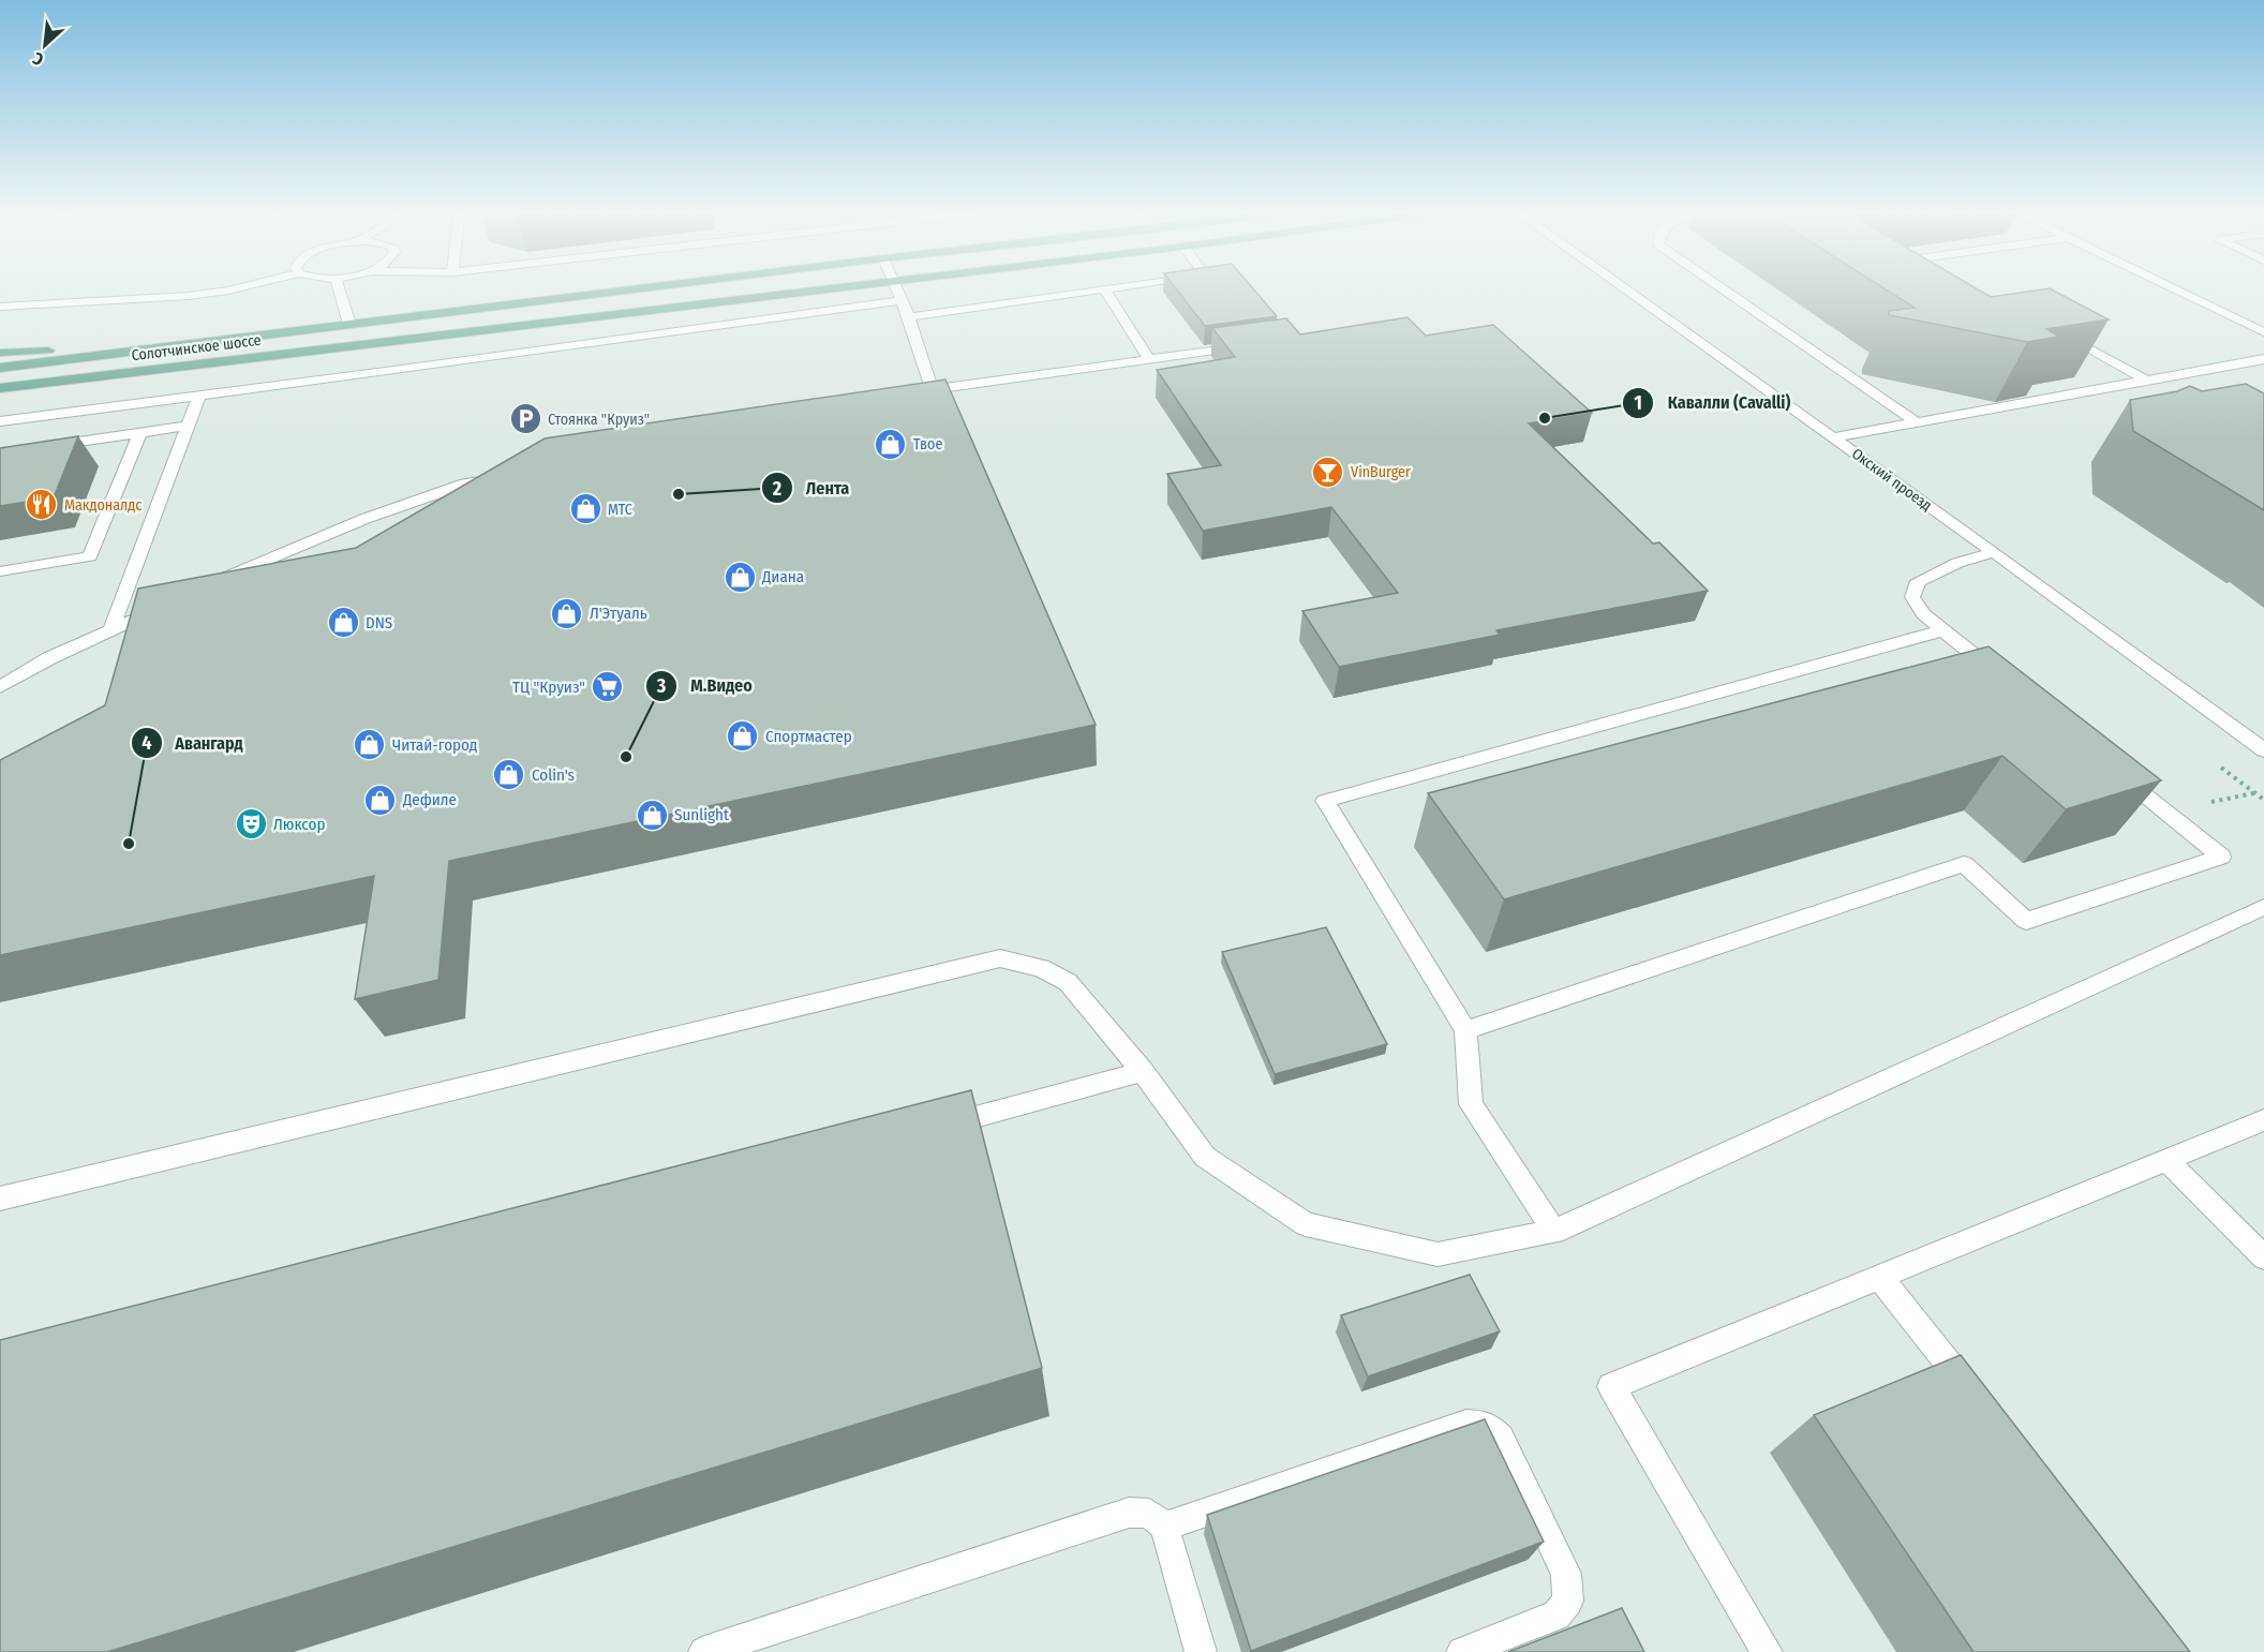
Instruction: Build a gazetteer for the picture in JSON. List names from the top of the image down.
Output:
{
  "streets": {
    "main road": ["Солотчинское шоссе"],
    "street": ["Окский проезд"]
  },
  "places": {
    "other": [
      "Кавалли (Cavalli)",
      "Лента",
      "М.Видео",
      "Авангард"
    ],
    "parking": ["Стоянка \"Круиз\""],
    "shop": [
      "Твое",
      "МТС",
      "Диана",
      "Л'Этуаль",
      "DNS",
      "Спортмастер",
      "Читай-город",
      "Colin's",
      "Дефиле",
      "Sunlight"
    ],
    "bar": ["VinBurger"],
    "restaurant": ["Макдоналдс"],
    "supermarket": ["ТЦ \"Круиз\""],
    "theatre": ["Люксор"]
  },
  "north": "bottom left"
}
